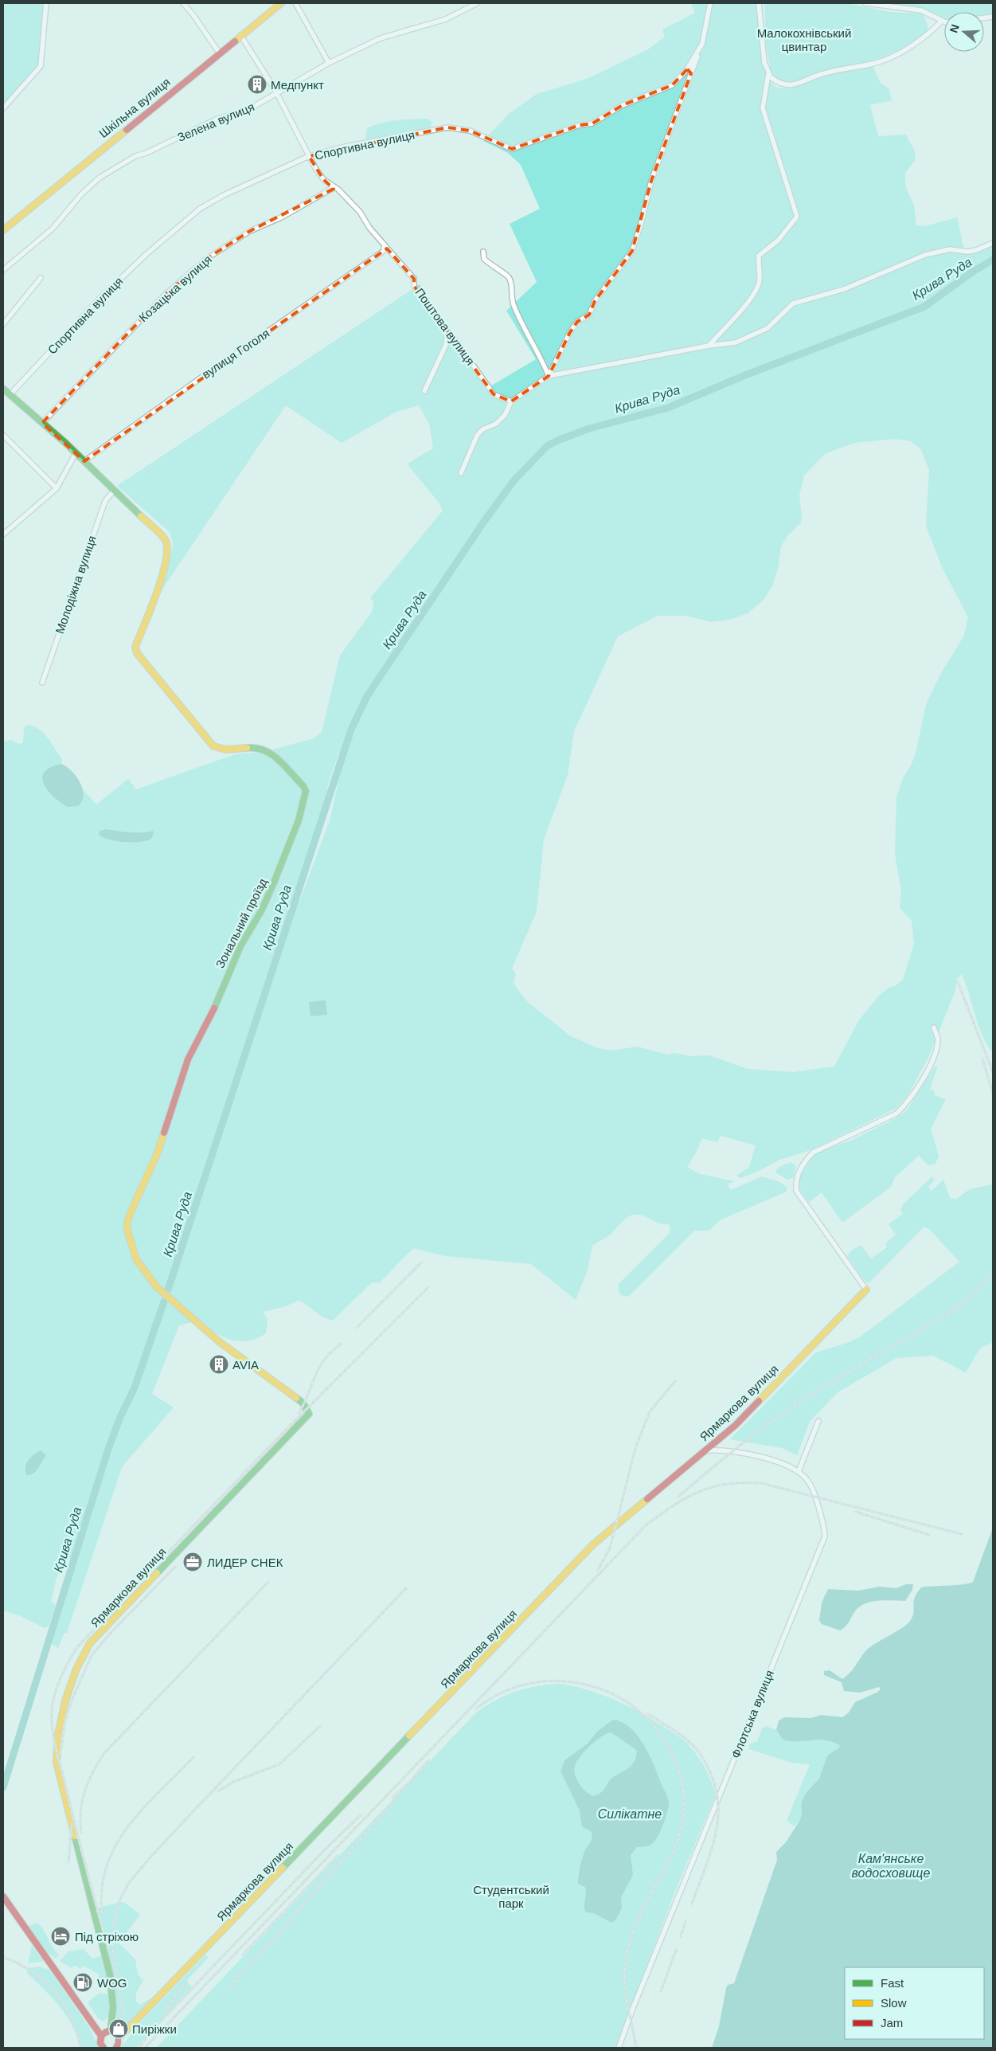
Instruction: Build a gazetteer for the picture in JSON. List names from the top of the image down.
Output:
{
  "streets": {
    "street": [
      "Шкільна вулиця",
      "Зелена вулиця",
      "Спортивна вулиця",
      "Козацька вулиця",
      "Поштова вулиця",
      "вулиця Гоголя",
      "Молодіжна вулиця",
      "Зональний проїзд",
      "Ярмаркова вулиця",
      "Флотська вулиця"
    ]
  },
  "crossings": [
    ["Шкільна вулиця", "Поштова вулиця"],
    ["Зелена вулиця", "Поштова вулиця"],
    ["Спортивна вулиця", "Поштова вулиця"],
    ["Козацька вулиця", "Поштова вулиця"],
    ["Поштова вулиця", "вулиця Гоголя"],
    ["Молодіжна вулиця", "Зональний проїзд"],
    ["Зональний проїзд", "Ярмаркова вулиця"],
    ["Ярмаркова вулиця", "Флотська вулиця"]
  ],
  "water": ["Крива Руда", "Силікатне", "Кам'янське водосховище"],
  "parks": ["Малокохнівський цвинтар", "Студентський парк"],
  "places": {
    "building": ["Медпункт", "AVIA"],
    "office": ["ЛИДЕР СНЕК"],
    "hotel": ["Під стріхою"],
    "fuel station": ["WOG"],
    "shop": ["Пиріжки"]
  },
  "legend": ["Fast", "Slow", "Jam"],
  "north": "left"
}
